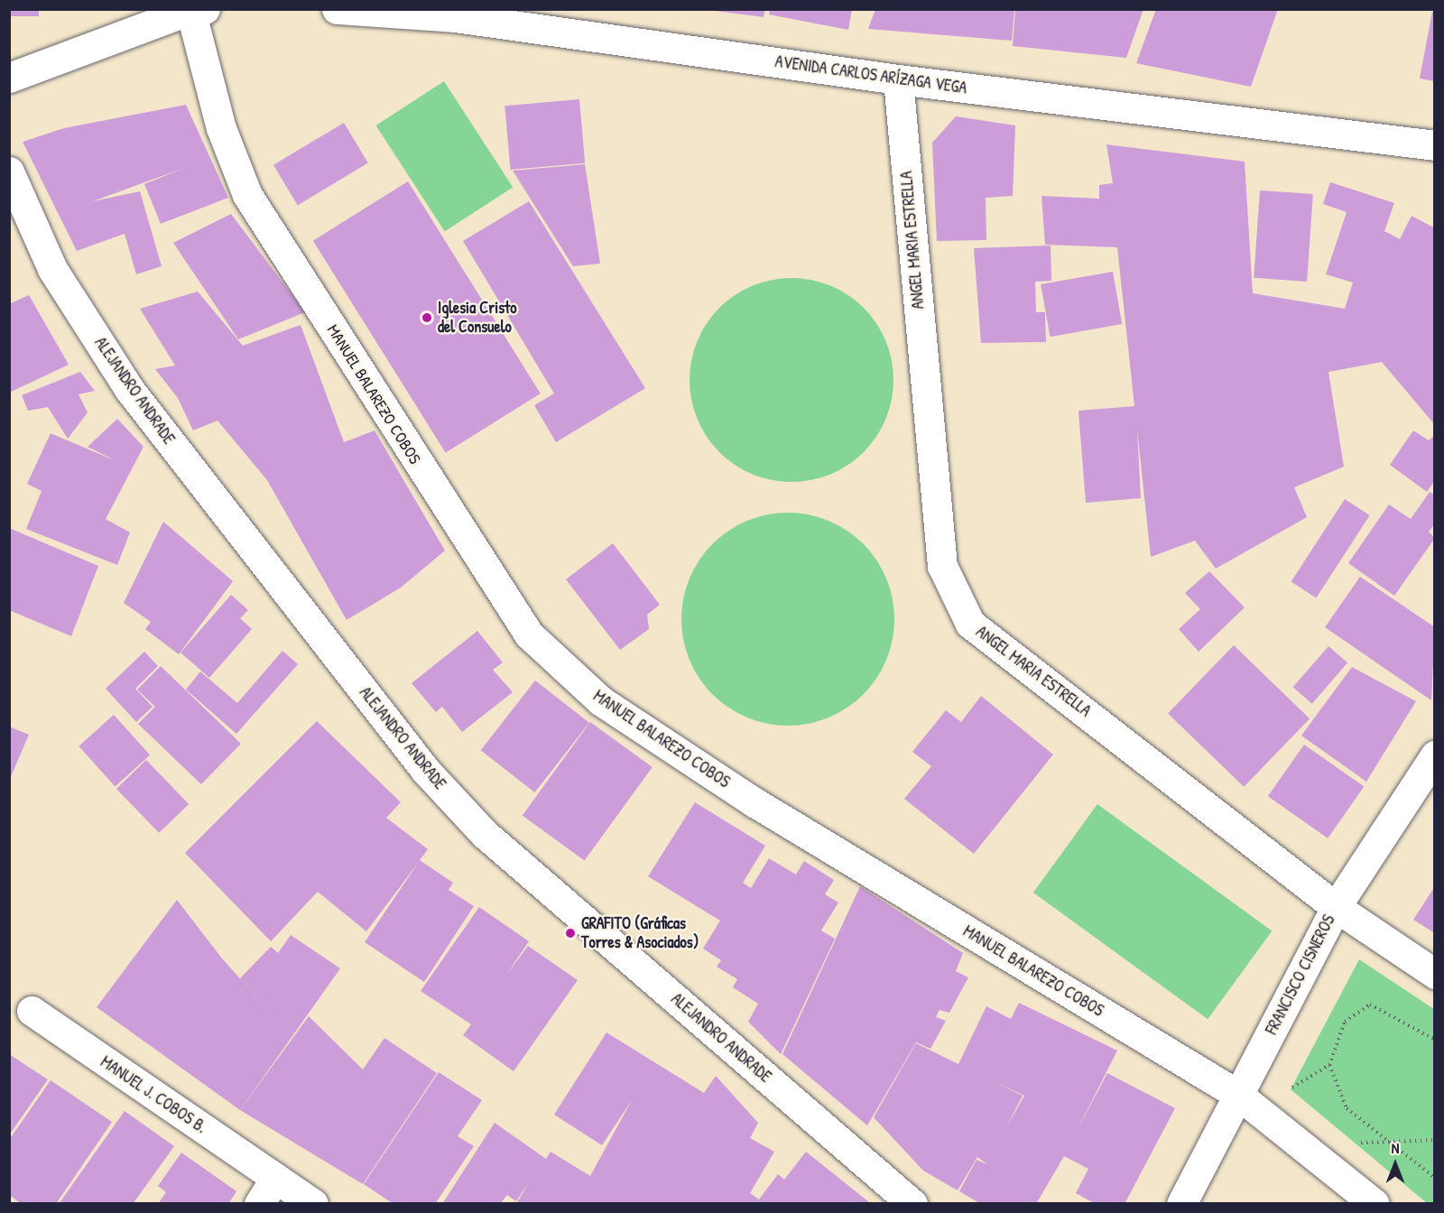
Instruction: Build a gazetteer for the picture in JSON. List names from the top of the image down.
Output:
{
  "streets": {
    "street": [
      "AVENIDA CARLOS ARÍZAGA VEGA",
      "ANGEL MARIA ESTRELLA",
      "ALEJANDRO ANDRADE",
      "MANUEL BALAREZO COBOS",
      "FRANCISCO CISNEROS",
      "MANUEL J. COBOS B."
    ]
  },
  "crossings": [
    ["AVENIDA CARLOS ARÍZAGA VEGA", "ANGEL MARIA ESTRELLA"],
    ["ANGEL MARIA ESTRELLA", "FRANCISCO CISNEROS"],
    ["MANUEL BALAREZO COBOS", "FRANCISCO CISNEROS"]
  ],
  "places": ["Iglesia Cristo del Consuelo", "GRAFITO (Gráficas Torres & Asociados)"],
  "north": "top"
}
